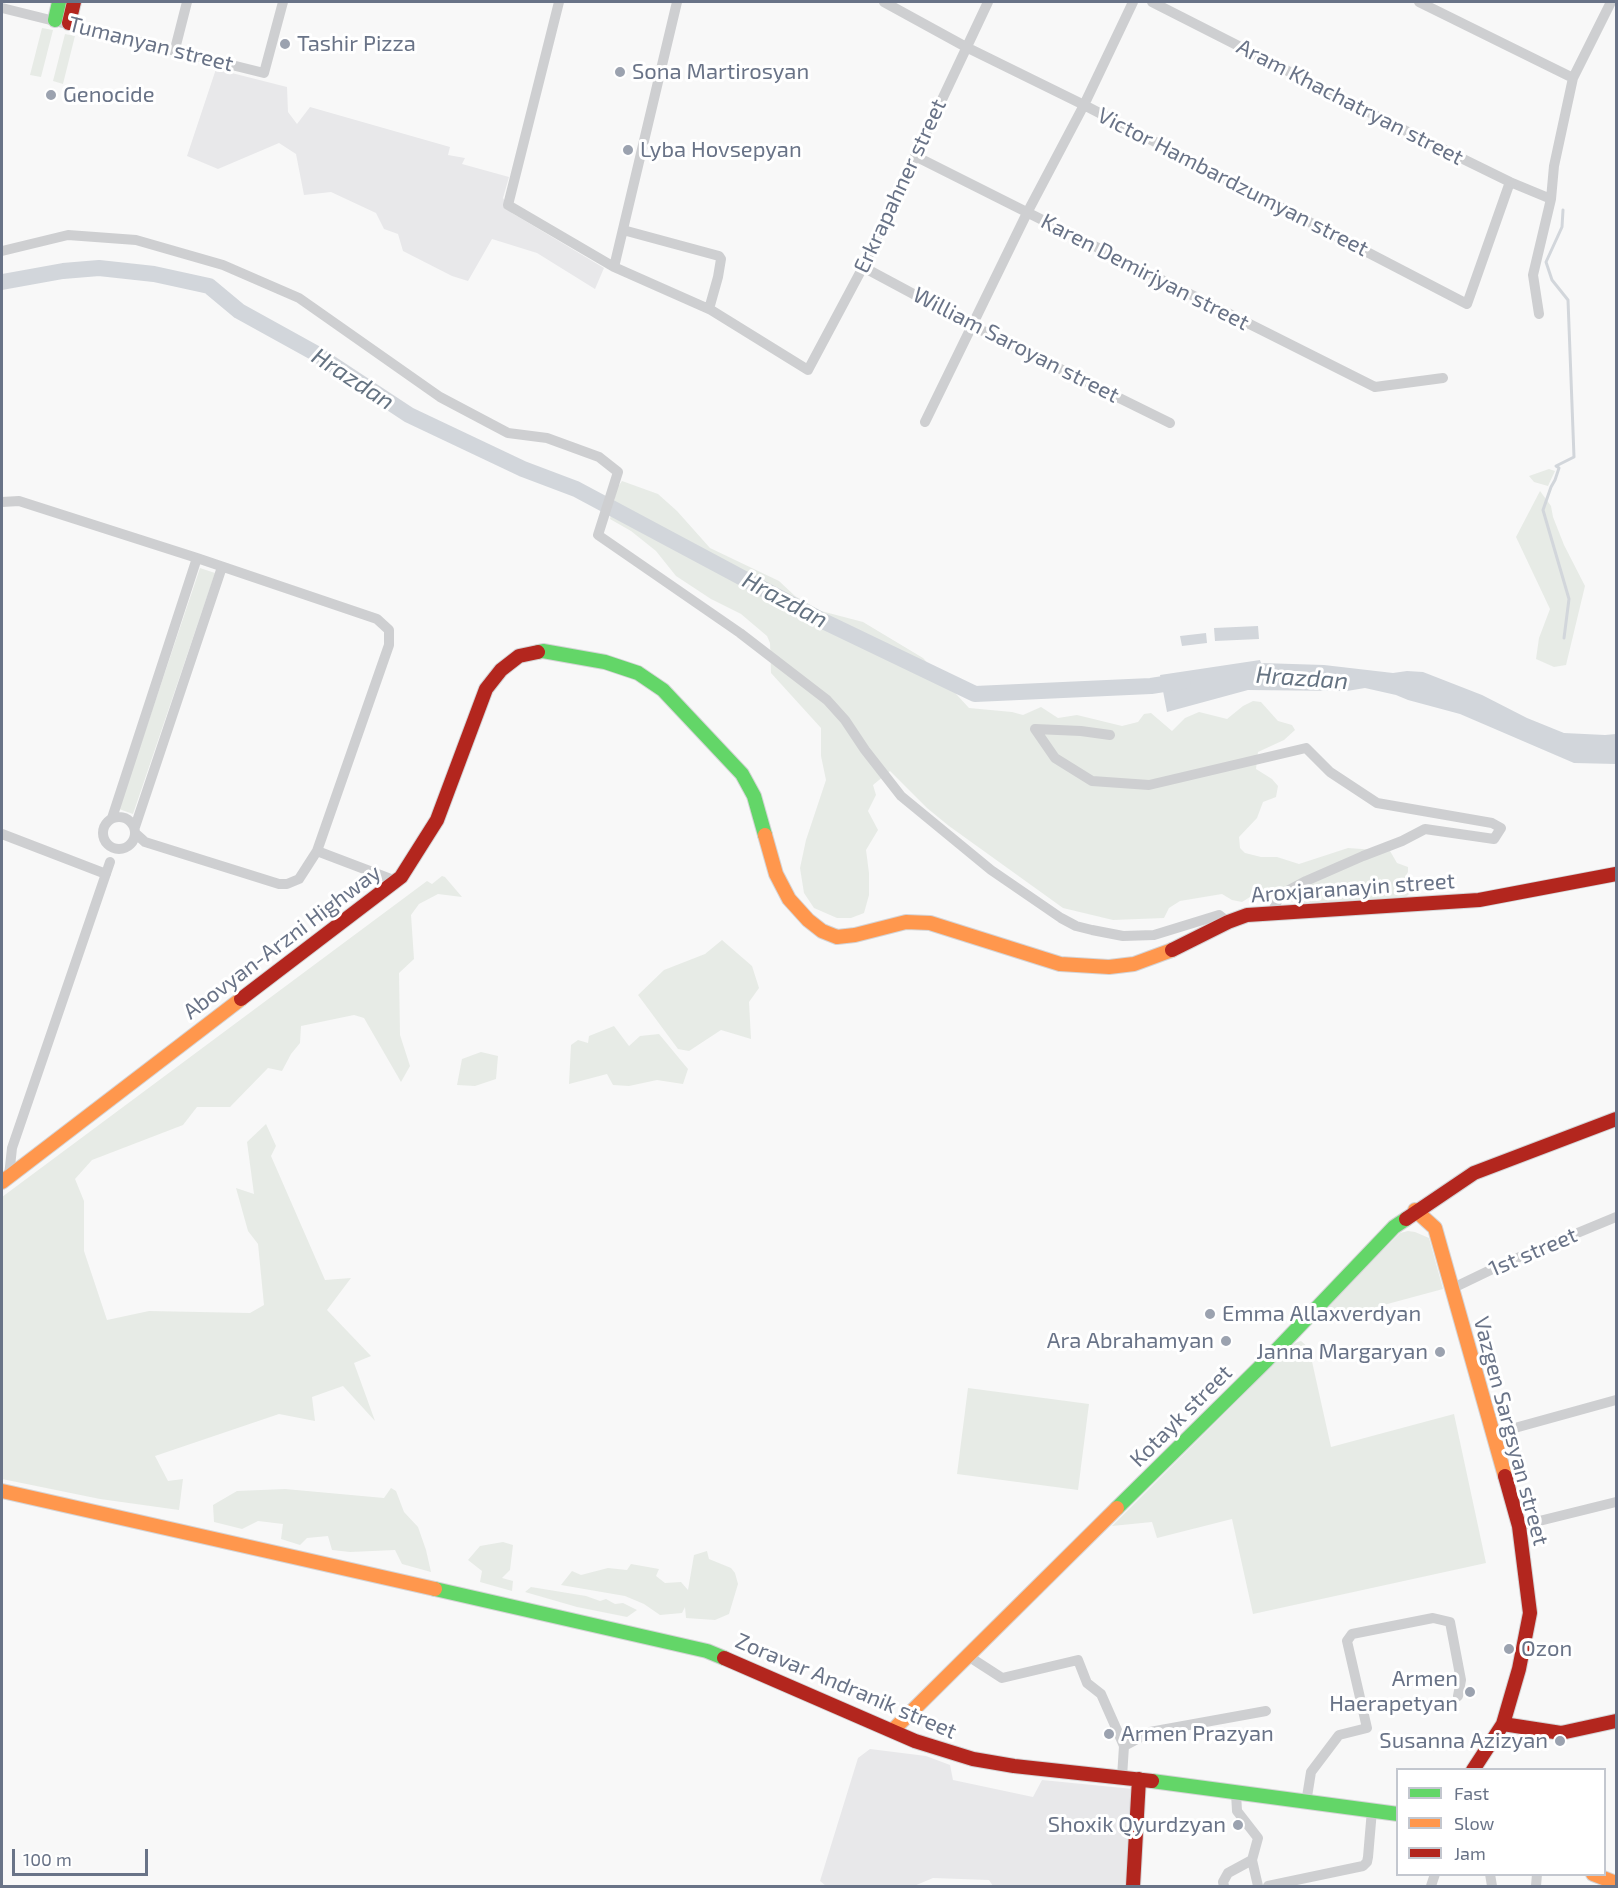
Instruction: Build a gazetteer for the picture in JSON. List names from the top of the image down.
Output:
{
  "streets": {
    "street": [
      "Tumanyan street",
      "Aram Khachatryan street",
      "Victor Hambardzumyan street",
      "Erkrapahner street",
      "Karen Demirjyan street",
      "William Saroyan street",
      "Aroxjaranayin street",
      "Abovyan-Arzni Highway",
      "1st street",
      "Kotayk street",
      "Vazgen Sargsyan street",
      "Zoravar Andranik street"
    ]
  },
  "crossings": [
    ["Aram Khachatryan street", "Victor Hambardzumyan street"],
    ["Victor Hambardzumyan street", "Erkrapahner street"],
    ["Erkrapahner street", "Karen Demirjyan street"],
    ["Erkrapahner street", "William Saroyan street"],
    ["Aroxjaranayin street", "Abovyan-Arzni Highway"],
    ["1st street", "Vazgen Sargsyan street"],
    ["Kotayk street", "Vazgen Sargsyan street"],
    ["Kotayk street", "Zoravar Andranik street"]
  ],
  "water": ["Hrazdan"],
  "places": [
    "Tashir Pizza",
    "Sona Martirosyan",
    "Genocide",
    "Lyba Hovsepyan",
    "Emma Allaxverdyan",
    "Ara Abrahamyan",
    "Janna Margaryan",
    "Ozon",
    "Armen Haerapetyan",
    "Armen Prazyan",
    "Susanna Azizyan",
    "Shoxik Qyurdzyan"
  ],
  "legend": ["Fast", "Slow", "Jam"],
  "scale_bar": "100 m"
}
